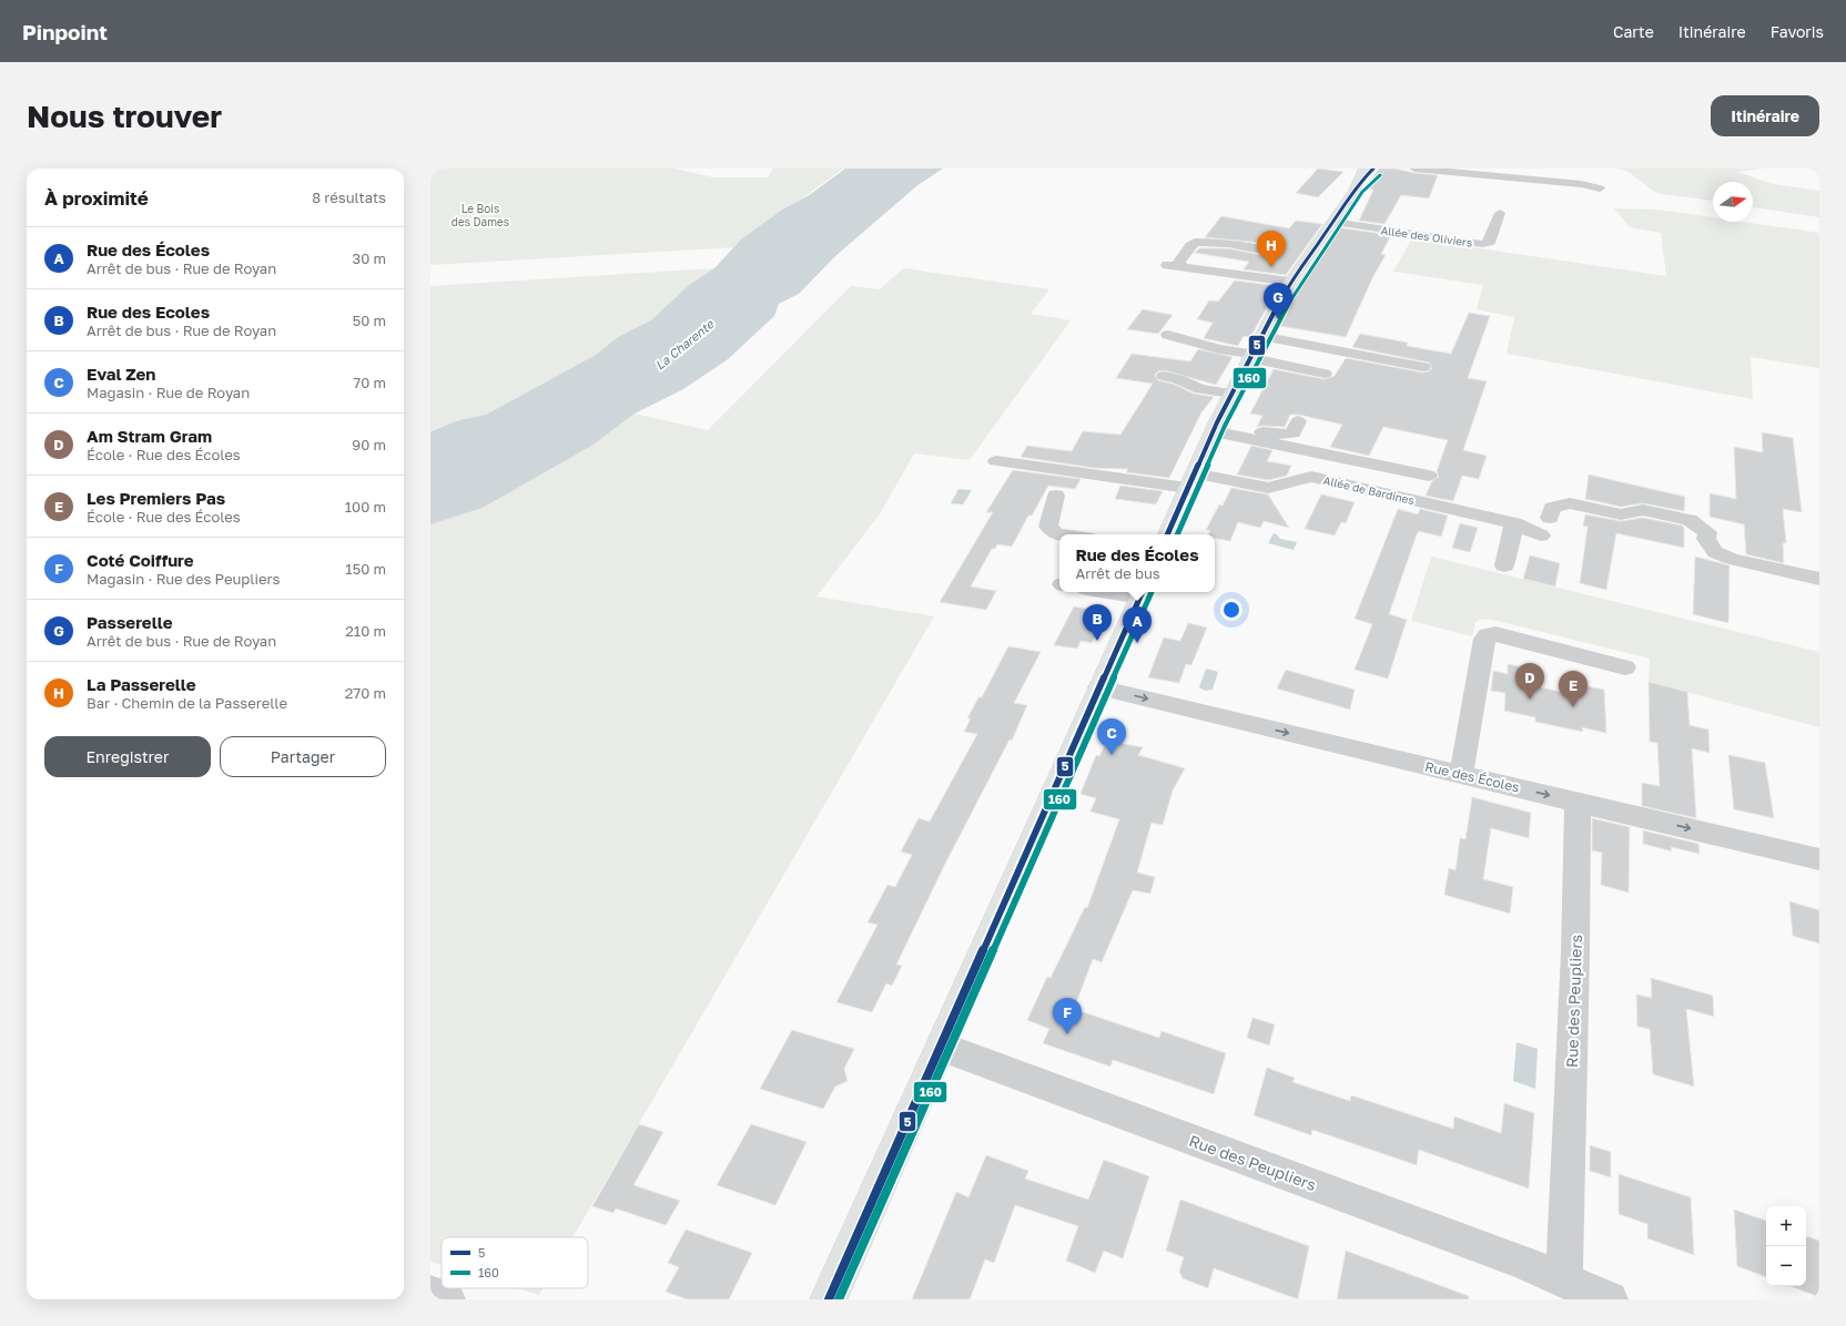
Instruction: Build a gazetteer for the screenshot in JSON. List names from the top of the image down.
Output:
{
  "streets": {
    "street": [
      "Allée des Oliviers",
      "Allée de Bardines",
      "Rue des Écoles",
      "Rue des Peupliers"
    ]
  },
  "crossings": [
    ["Rue des Écoles", "Rue des Peupliers"]
  ],
  "one_way": ["Rue des Écoles"],
  "water": ["La Charente"],
  "parks": ["Le Bois des Dames"],
  "lines": ["transit line 5", "transit line 160"],
  "legend": ["5", "160"],
  "north": "right",
  "page": {
    "header": "Pinpoint",
    "nav": ["Carte", "Itinéraire", "Favoris"],
    "buttons": [
      "Itinéraire",
      ["Enregistrer", "Partager"]
    ],
    "title": "Nous trouver",
    "heading": ["À proximité", "8 résultats"],
    "list": [
      {
        "mark": "A",
        "name": "Rue des Écoles",
        "note": "Arrêt de bus · Rue de Royan",
        "value": "30 m"
      },
      {
        "mark": "B",
        "name": "Rue des Ecoles",
        "note": "Arrêt de bus · Rue de Royan",
        "value": "50 m"
      },
      {
        "mark": "C",
        "name": "Eval Zen",
        "note": "Magasin · Rue de Royan",
        "value": "70 m"
      },
      {
        "mark": "D",
        "name": "Am Stram Gram",
        "note": "École · Rue des Écoles",
        "value": "90 m"
      },
      {
        "mark": "E",
        "name": "Les Premiers Pas",
        "note": "École · Rue des Écoles",
        "value": "100 m"
      },
      {
        "mark": "F",
        "name": "Coté Coiffure",
        "note": "Magasin · Rue des Peupliers",
        "value": "150 m"
      },
      {
        "mark": "G",
        "name": "Passerelle",
        "note": "Arrêt de bus · Rue de Royan",
        "value": "210 m"
      },
      {
        "mark": "H",
        "name": "La Passerelle",
        "note": "Bar · Chemin de la Passerelle",
        "value": "270 m"
      }
    ],
    "pins": [
      "H",
      "G",
      "B",
      "A",
      "D",
      "E",
      "C",
      "F"
    ],
    "popup": ["Rue des Écoles", "Arrêt de bus"],
    "map_buttons": ["+", "−"]
  }
}
